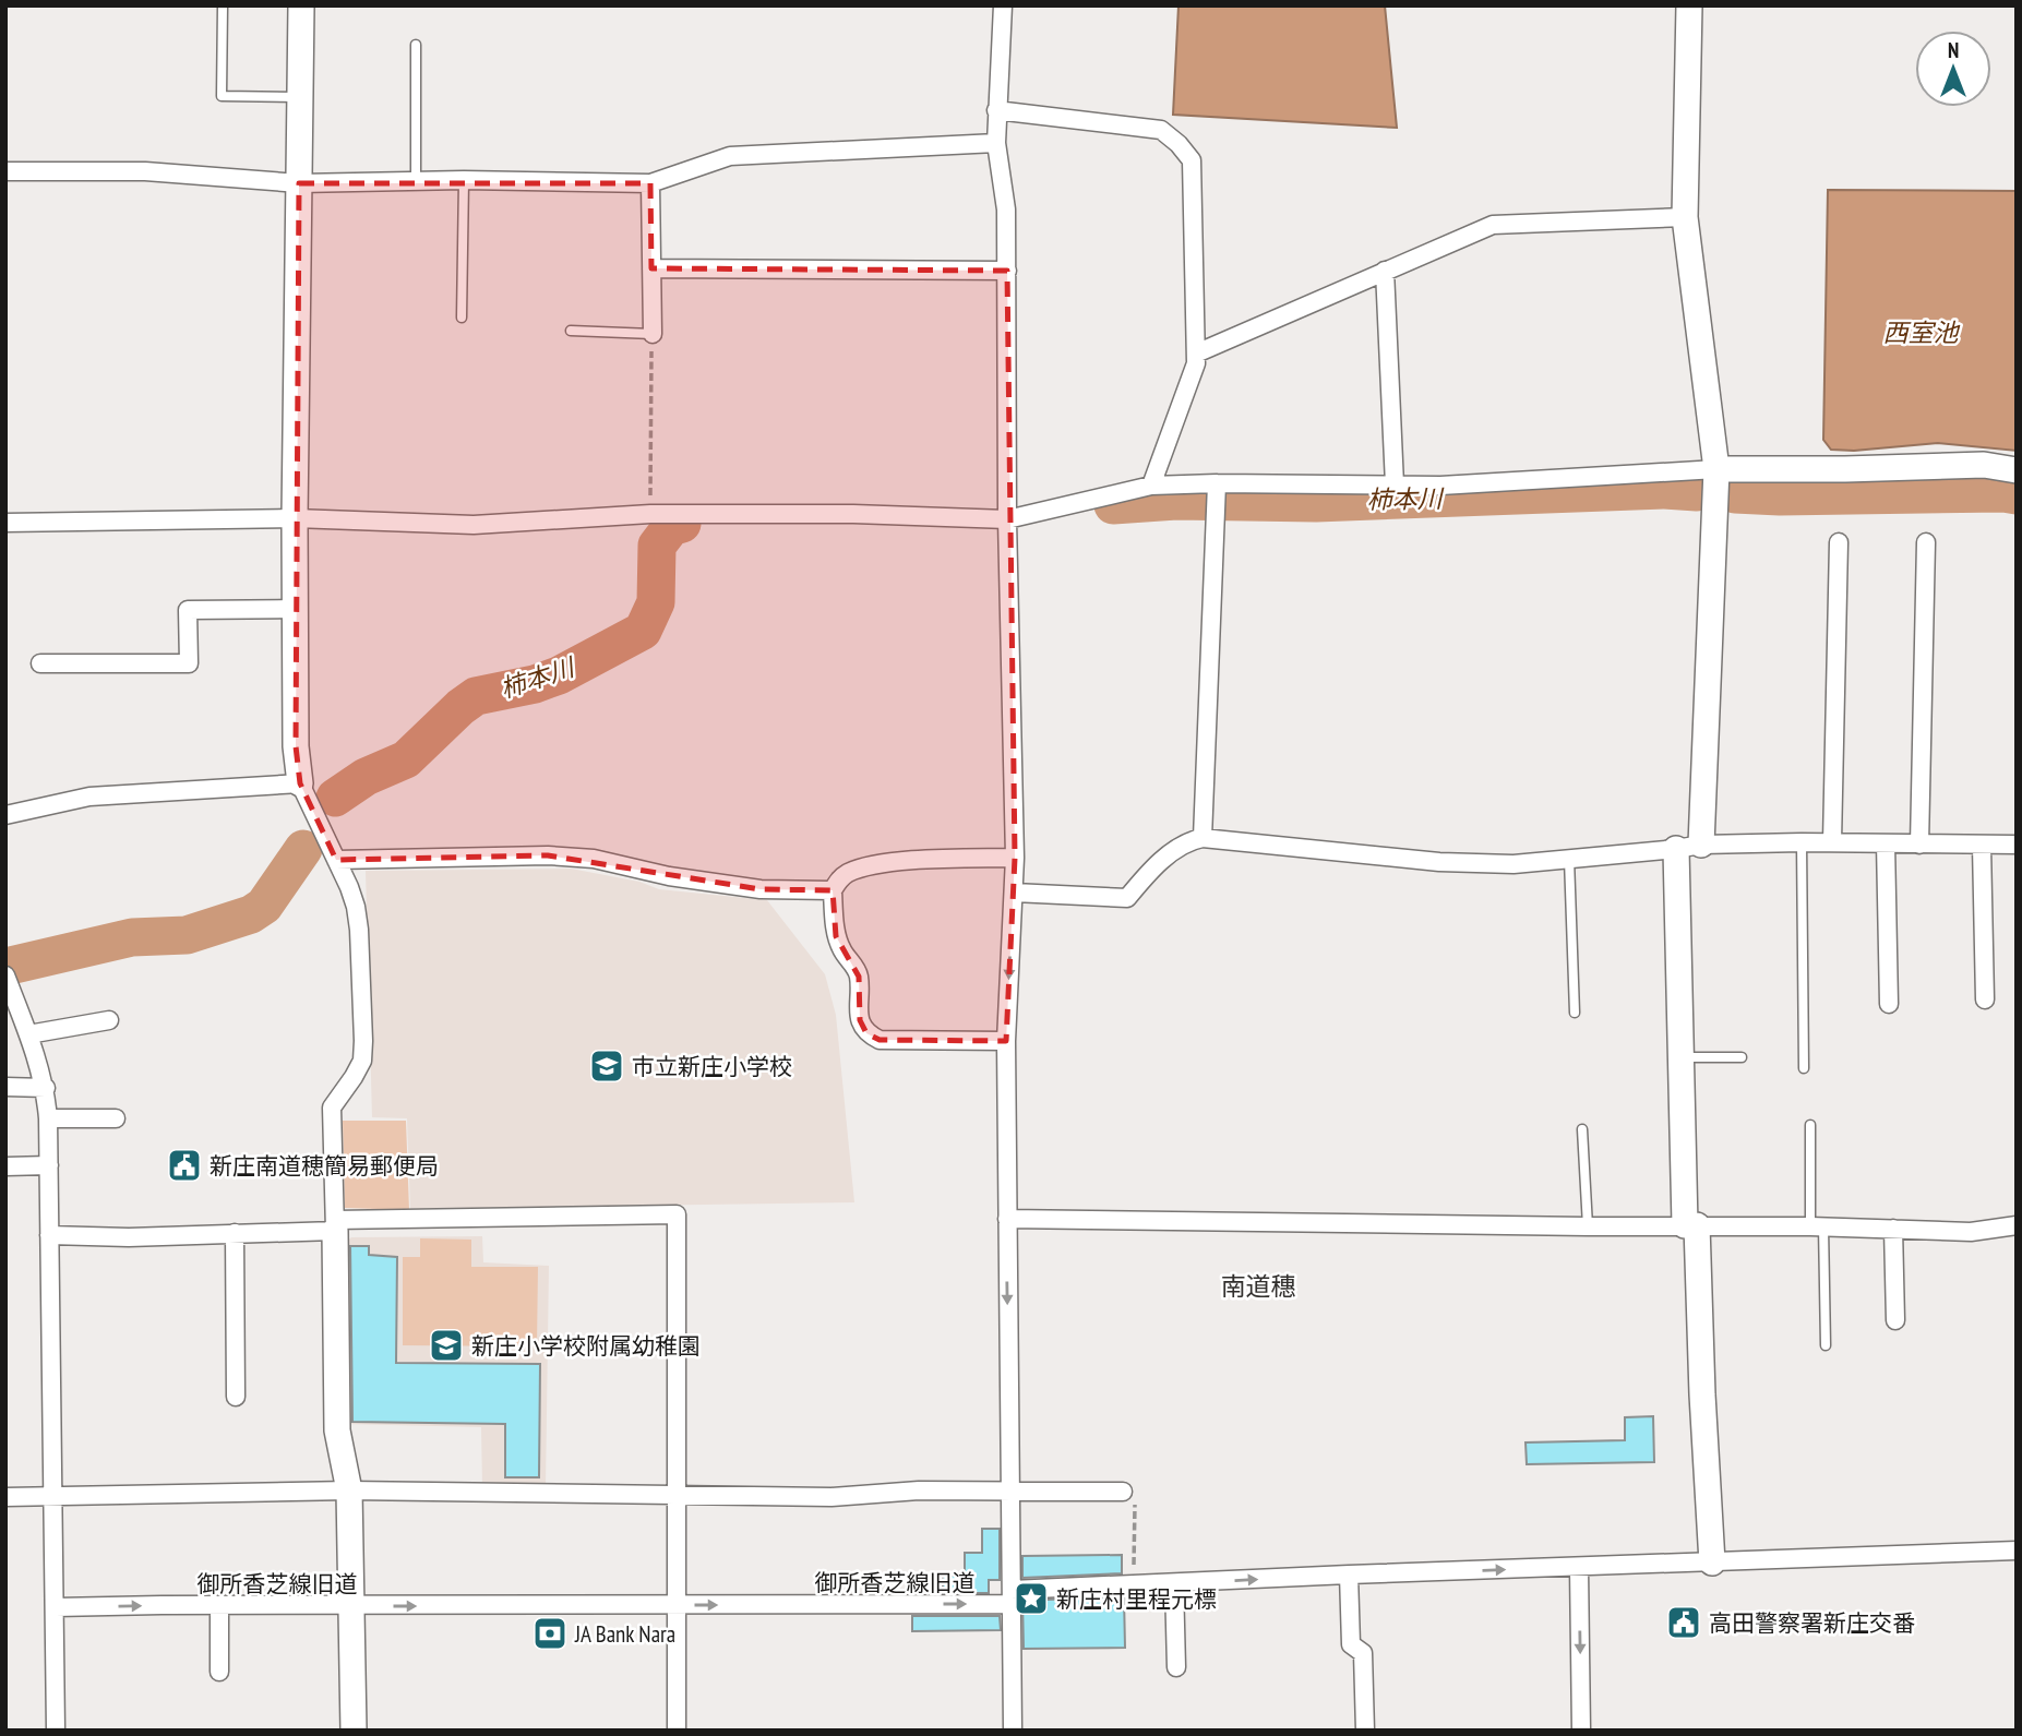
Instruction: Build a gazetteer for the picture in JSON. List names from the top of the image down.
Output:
{
  "streets": {
    "street": ["御所香芝線旧道"]
  },
  "districts": ["南道穗"],
  "water": ["西室池", "柿本川"],
  "places": {
    "school or university": ["市立新庄小学校", "新庄小学校附属幼稚園"],
    "public building": ["新庄南道穂簡易郵便局", "高田警察署新庄交番"],
    "place": ["新庄村里程元標"],
    "bank": ["JA Bank Nara"]
  },
  "north": "top"
}
